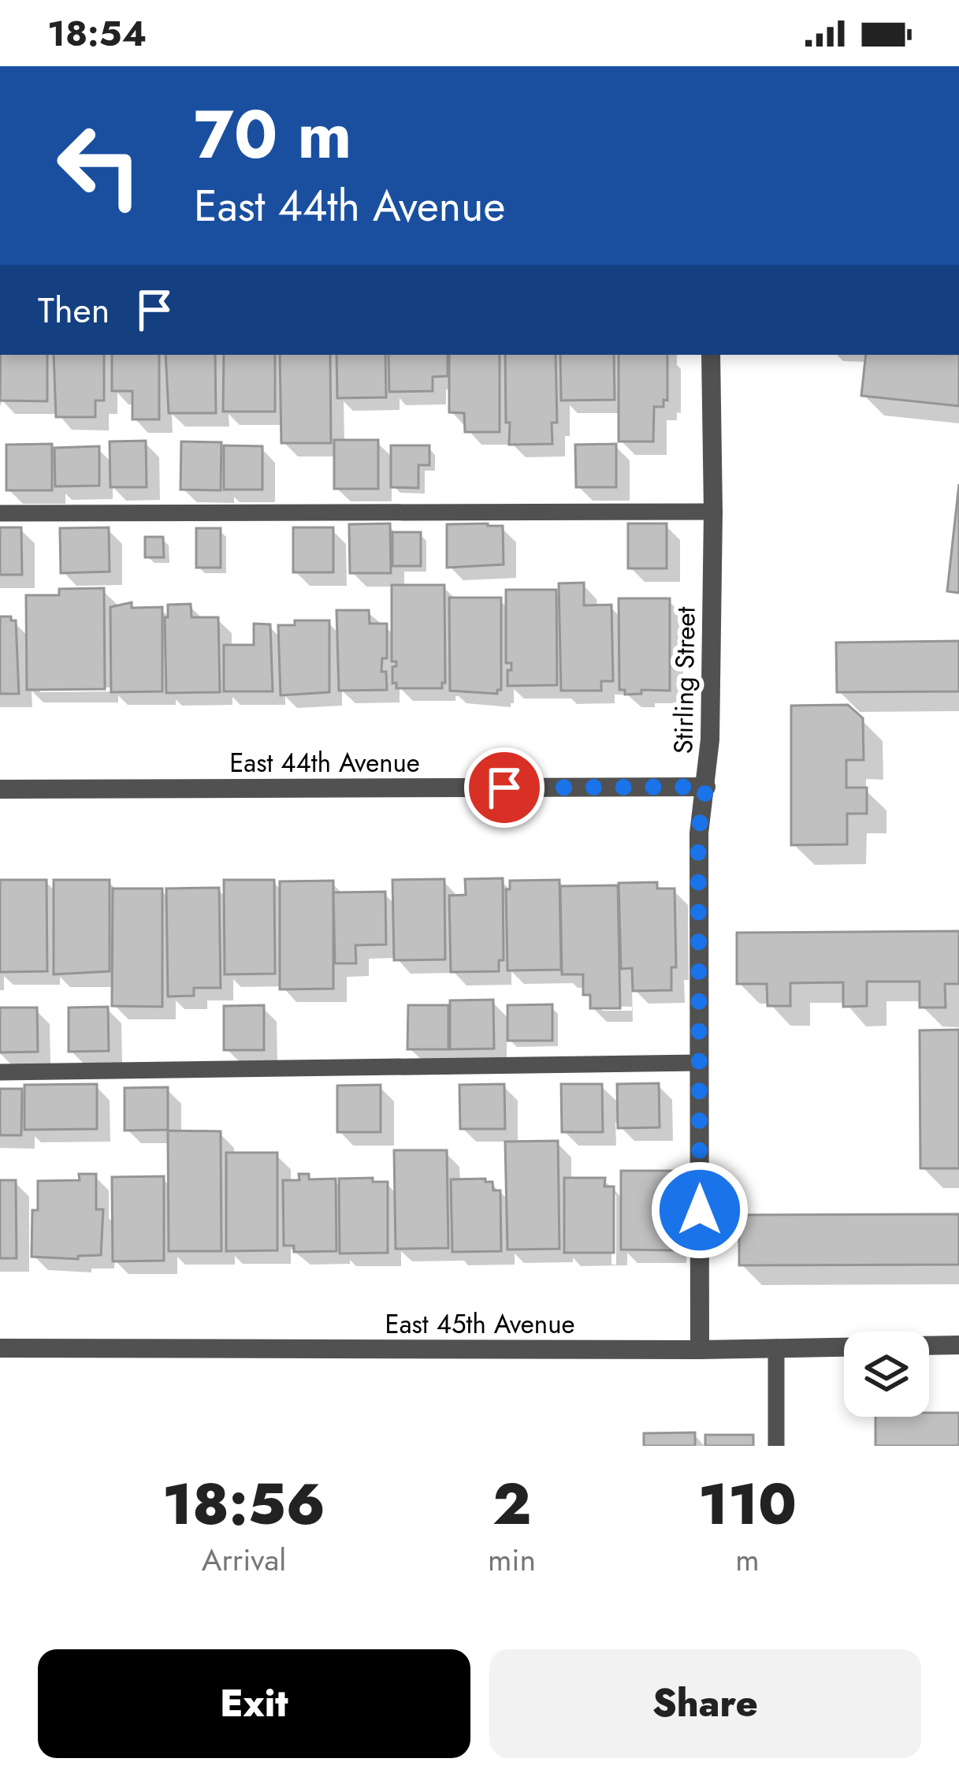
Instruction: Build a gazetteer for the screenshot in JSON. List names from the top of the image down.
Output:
{
  "streets": {
    "street": ["Stirling Street", "East 44th Avenue", "East 45th Avenue"]
  },
  "crossings": [
    ["Stirling Street", "East 44th Avenue"],
    ["Stirling Street", "East 45th Avenue"]
  ],
  "page": {
    "status": "18:54",
    "turn": ["70 m", "East 44th Avenue"],
    "then": "Then",
    "eta": [
      "18:56",
      "Arrival",
      "2",
      "min",
      "110",
      "m"
    ],
    "buttons": ["Exit", "Share"]
  }
}
